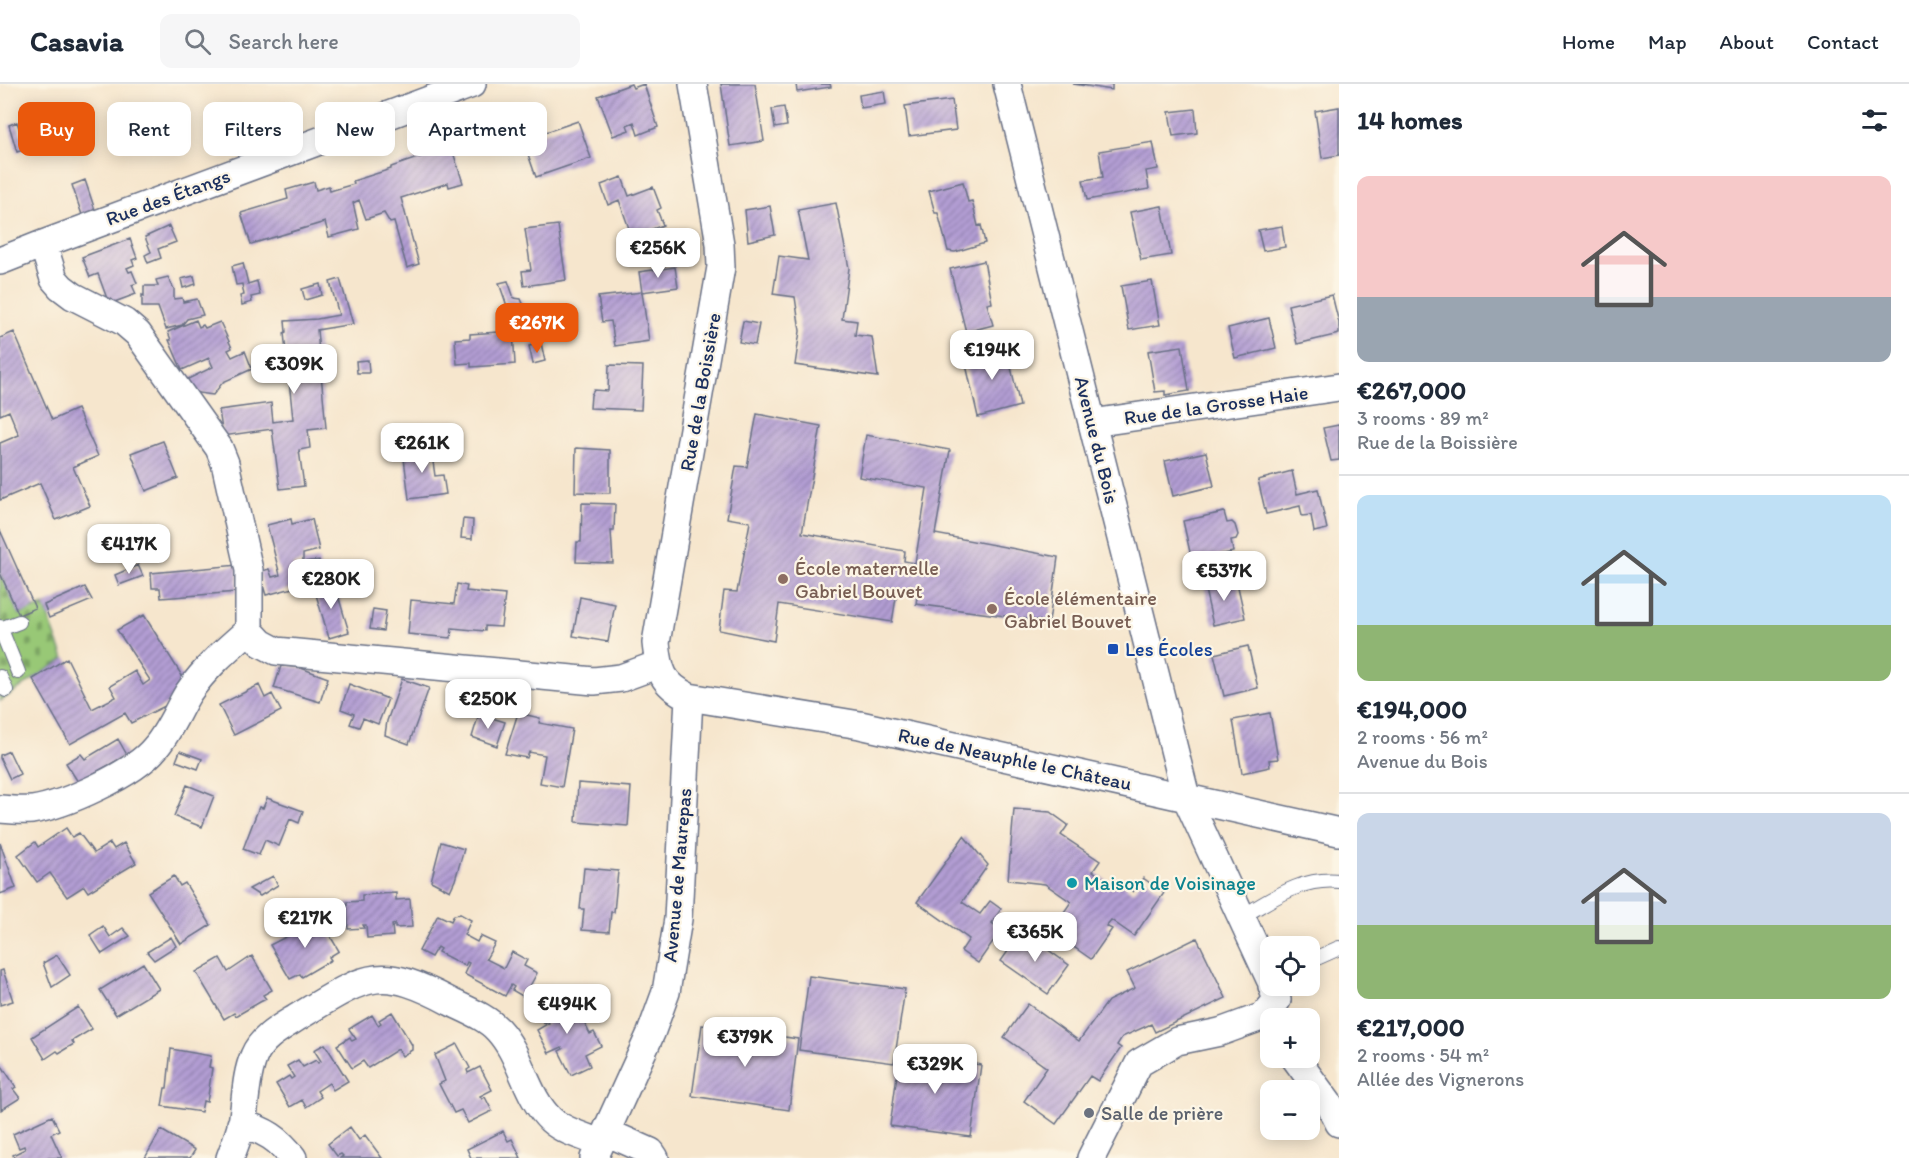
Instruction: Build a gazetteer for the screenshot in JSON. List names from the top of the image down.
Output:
{
  "streets": {
    "street": [
      "Rue des Étangs",
      "Rue de la Boissière",
      "Rue de la Grosse Haie",
      "Avenue du Bois",
      "Rue de Neauphle le Château",
      "Avenue de Maurepas"
    ]
  },
  "crossings": [
    ["Rue de la Grosse Haie", "Avenue du Bois"],
    ["Avenue du Bois", "Rue de Neauphle le Château"],
    ["Rue de Neauphle le Château", "Avenue de Maurepas"]
  ],
  "places": {
    "other": [
      "École maternelle Gabriel Bouvet",
      "École élémentaire Gabriel Bouvet",
      "Maison de Voisinage",
      "Salle de prière"
    ],
    "transit": ["Les Écoles"]
  },
  "page": {
    "header": "Casavia",
    "search": "Search here",
    "nav": [
      "Home",
      "Map",
      "About",
      "Contact"
    ],
    "heading": "14 homes",
    "chip": [
      "Buy",
      "Rent",
      "Filters",
      "New",
      "Apartment"
    ],
    "list": [
      {
        "name": "€267,000",
        "note": "3 rooms · 89 m² · Rue de la Boissière"
      },
      {
        "name": "€194,000",
        "note": "2 rooms · 56 m² · Avenue du Bois"
      },
      {
        "name": "€217,000",
        "note": "2 rooms · 54 m² · Allée des Vignerons"
      }
    ],
    "price": [
      "€256K",
      "€267K",
      "€194K",
      "€309K",
      "€261K",
      "€417K",
      "€537K",
      "€280K",
      "€250K",
      "€217K",
      "€365K",
      "€494K",
      "€379K",
      "€329K"
    ],
    "map_buttons": ["+", "−"]
  }
}
